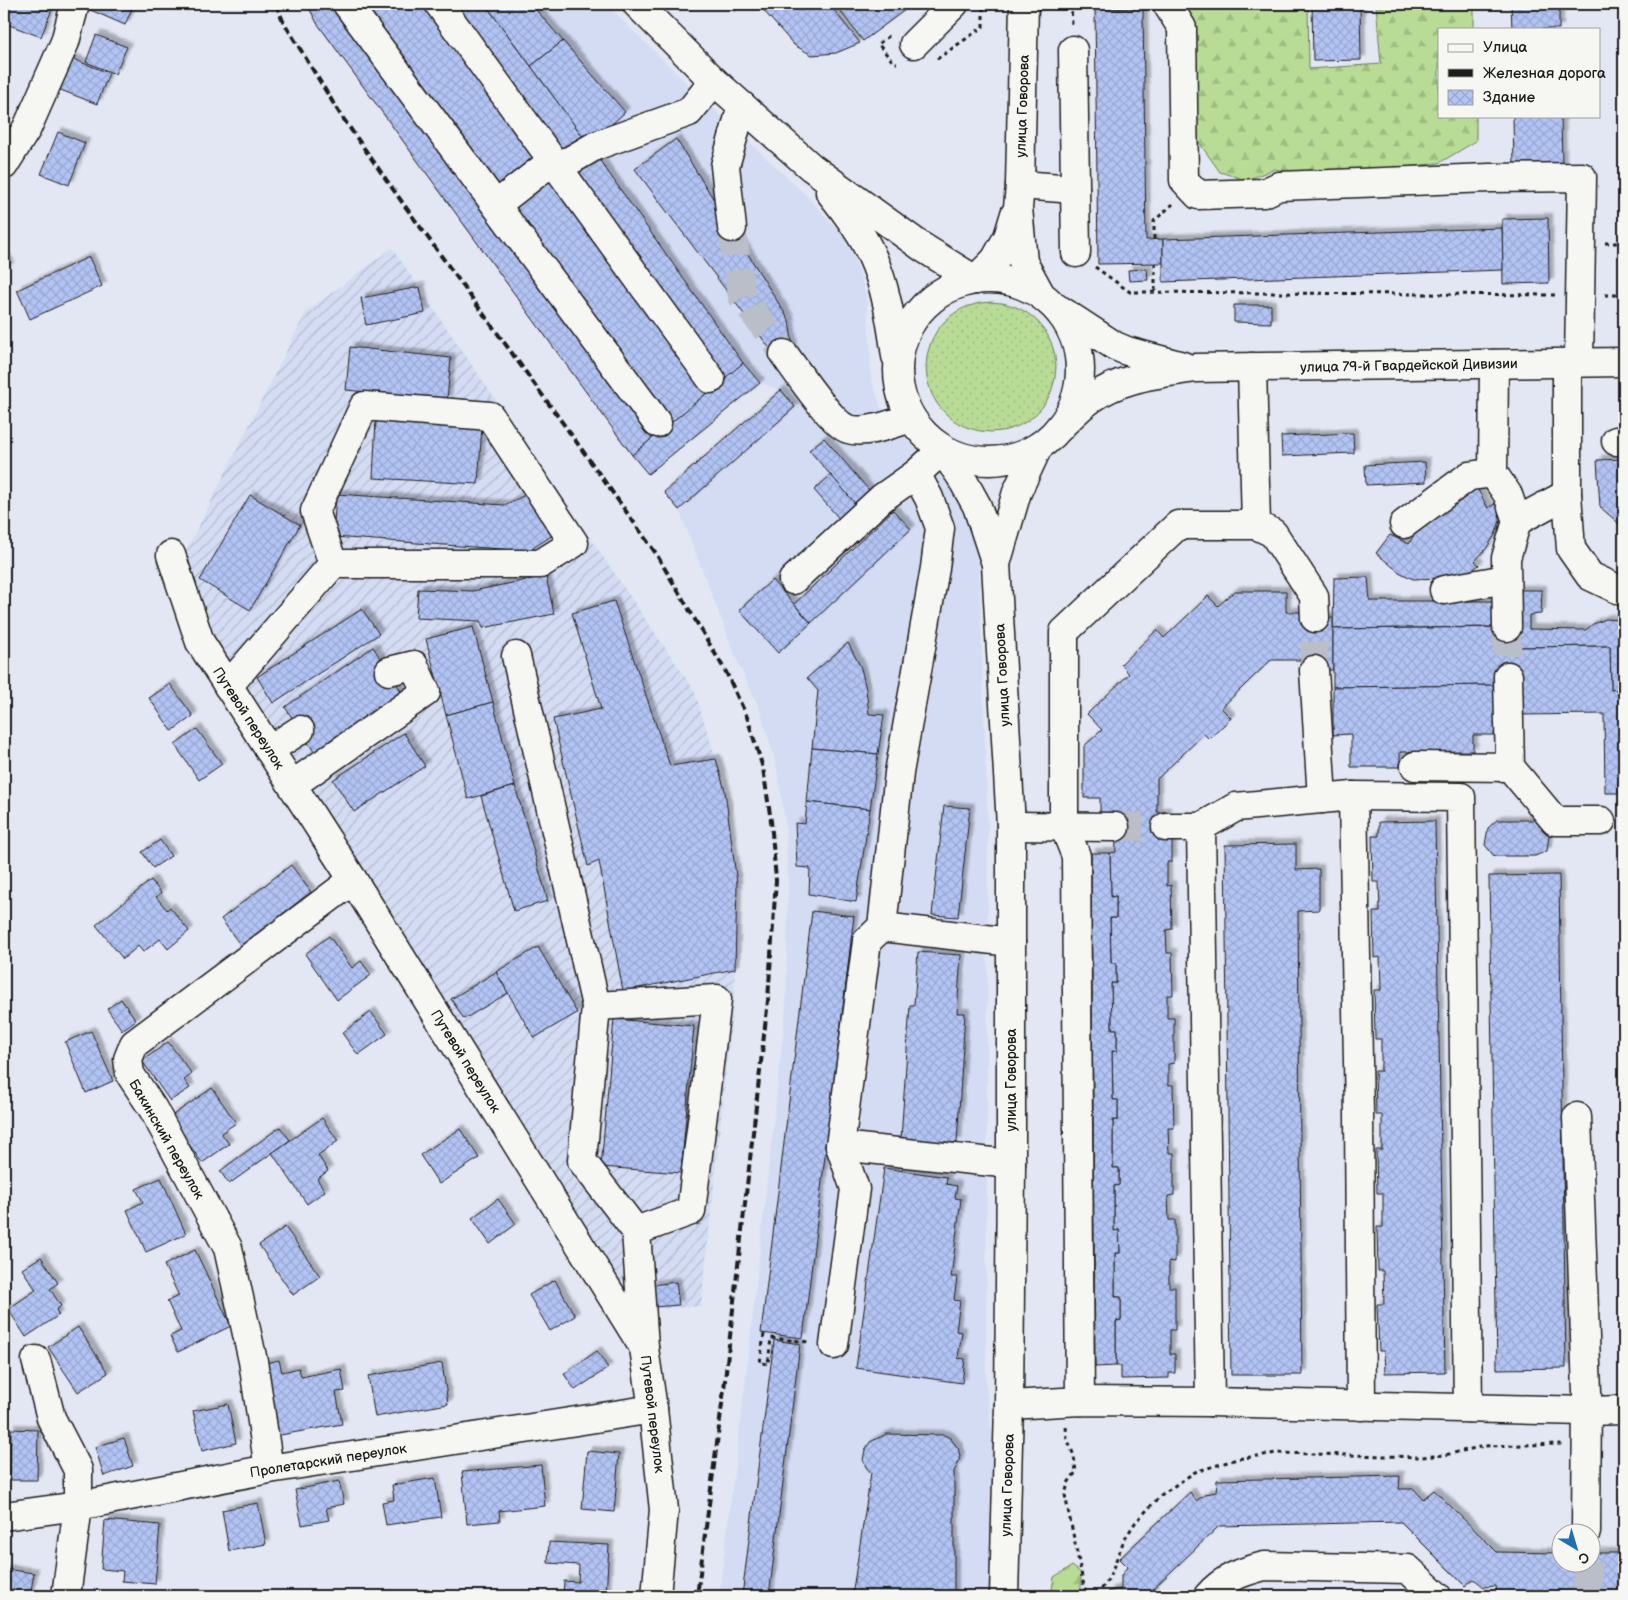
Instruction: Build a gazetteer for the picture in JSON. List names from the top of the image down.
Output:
{
  "streets": {
    "street": [
      "улица Говорова",
      "улица 79-й Гвардейской Дивизии",
      "Путевой переулок",
      "Бакинский переулок",
      "Пролетарский переулок"
    ]
  },
  "crossings": [
    ["Путевой переулок", "Бакинский переулок"],
    ["Путевой переулок", "Пролетарский переулок"],
    ["Бакинский переулок", "Пролетарский переулок"]
  ],
  "legend": ["Улица", "Железная дорога", "Здание"],
  "north": "bottom right"
}
